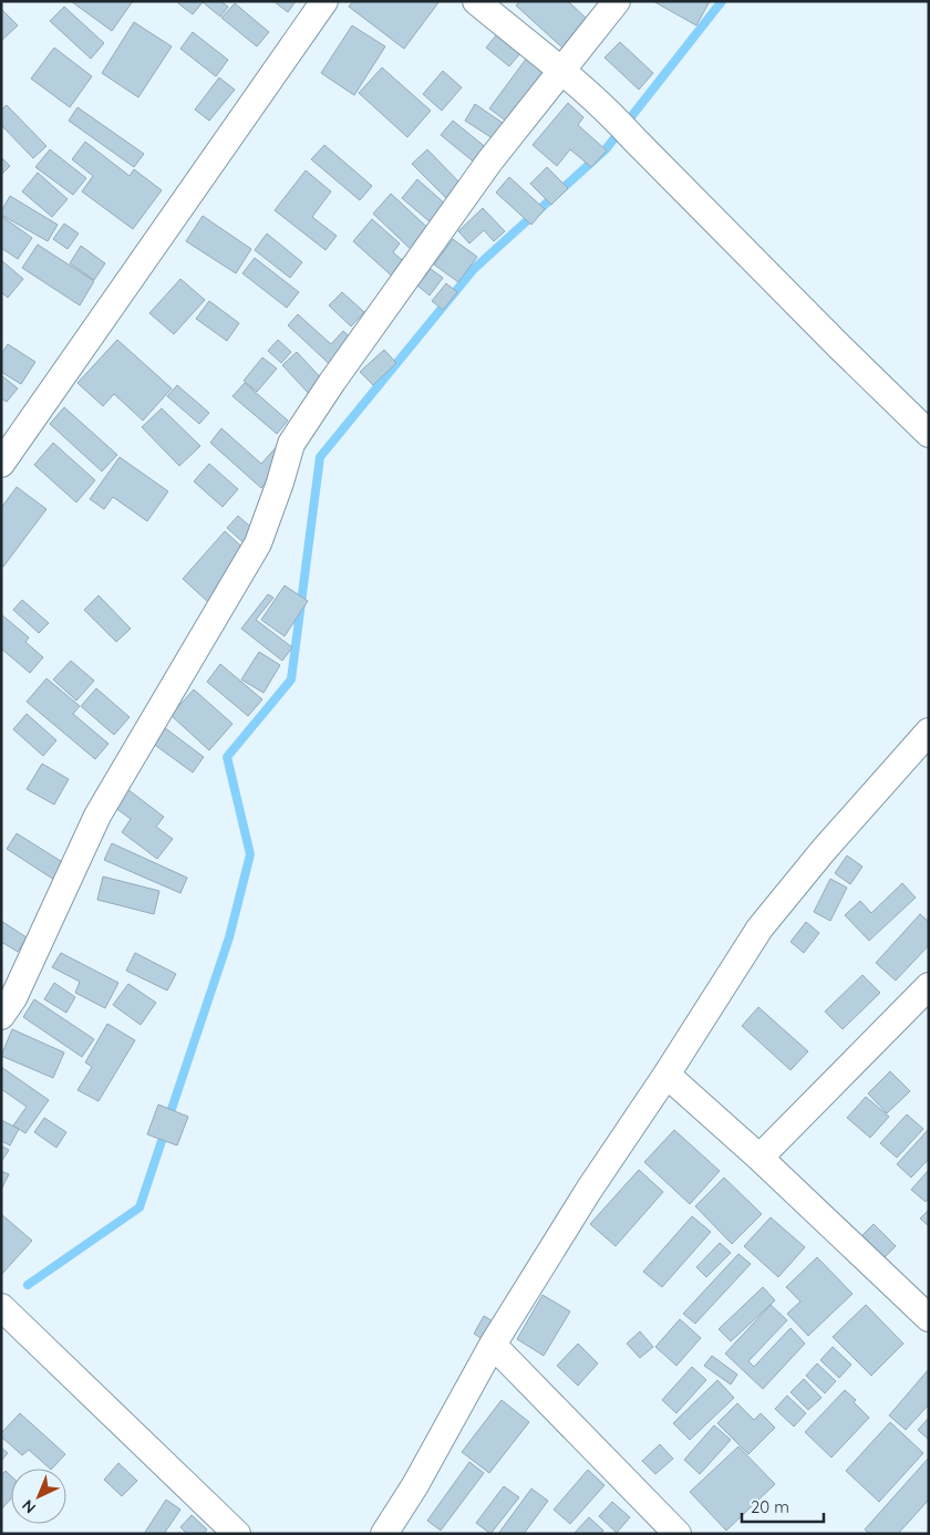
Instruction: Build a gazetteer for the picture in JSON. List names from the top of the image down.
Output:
{
  "scale_bar": "20 m",
  "north": "bottom left"
}
